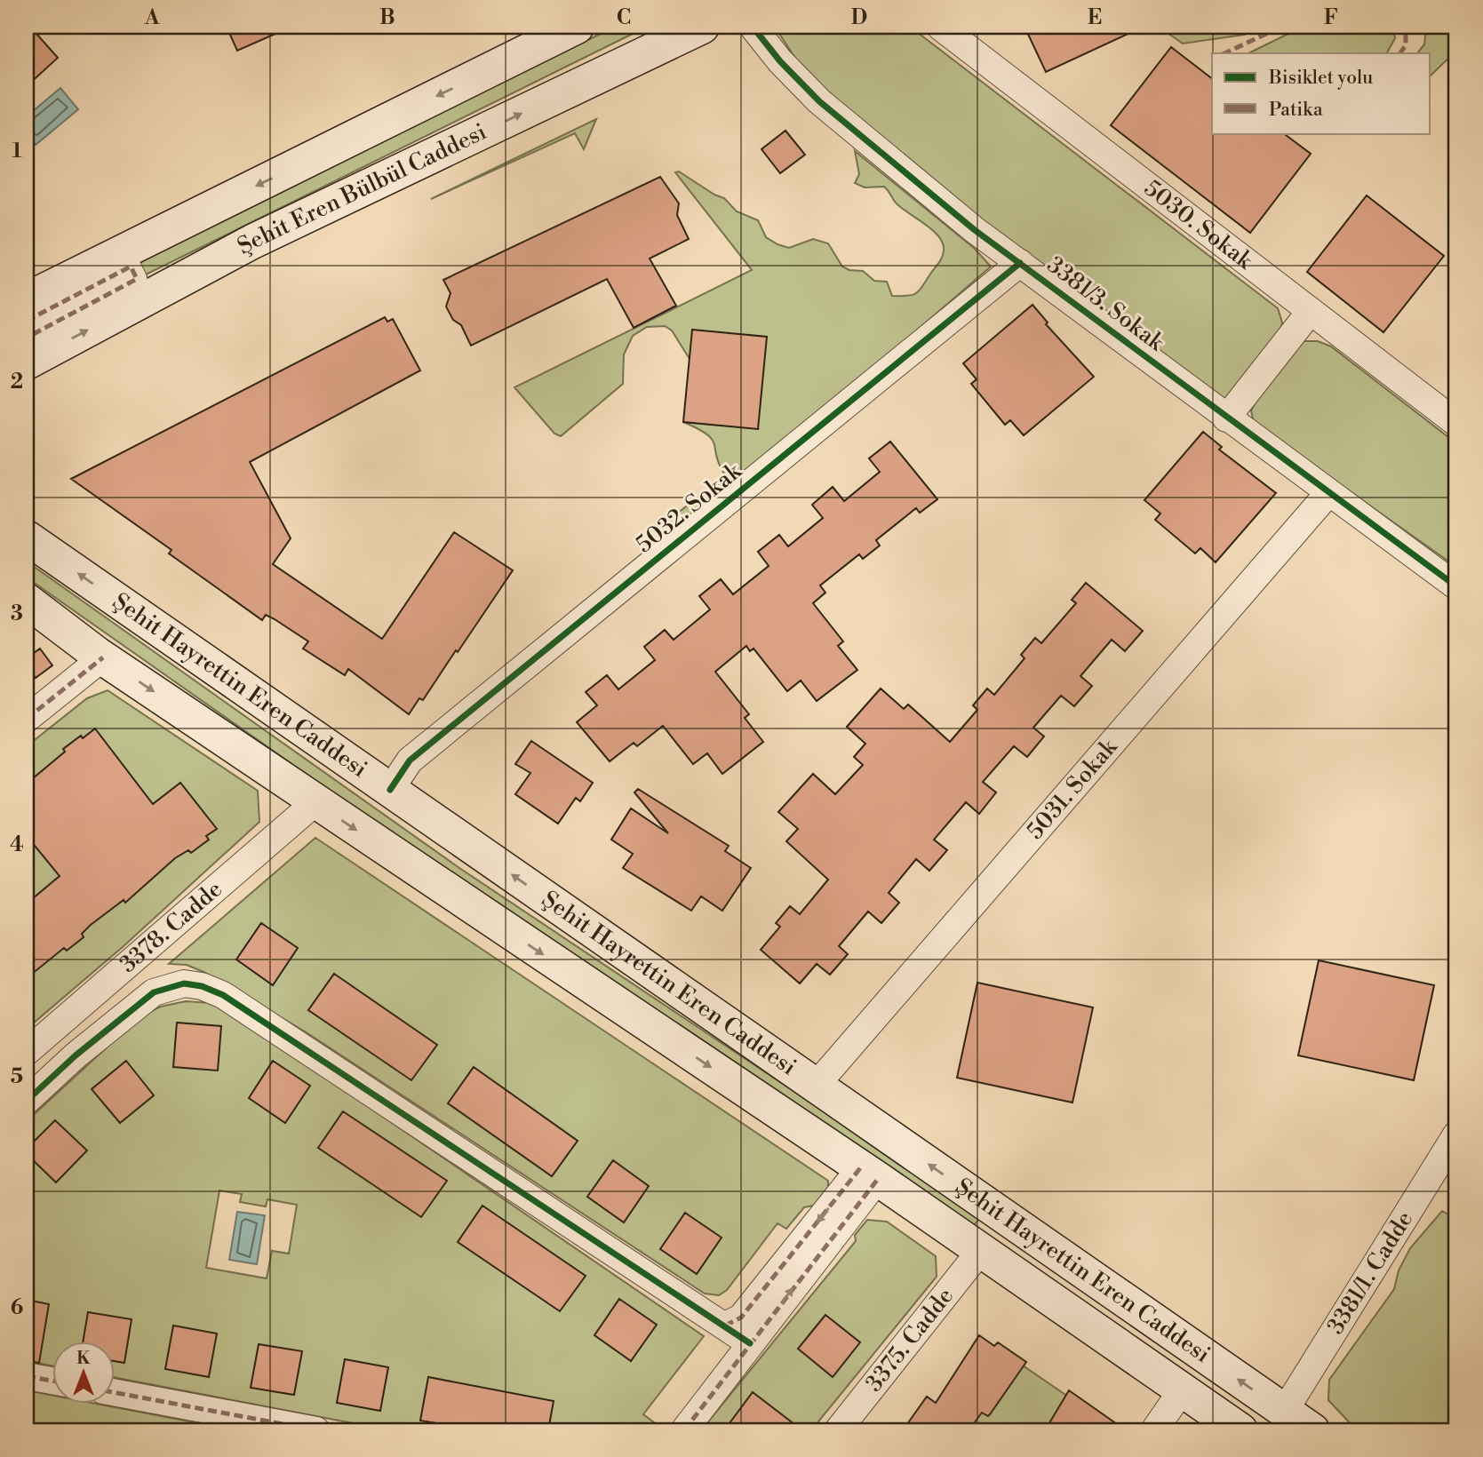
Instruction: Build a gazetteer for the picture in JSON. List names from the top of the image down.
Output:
{
  "streets": {
    "main road": ["Şehit Eren Bülbül Caddesi", "Şehit Hayrettin Eren Caddesi"],
    "street": [
      "5030. Sokak",
      "3381/3. Sokak",
      "5032. Sokak",
      "5031. Sokak",
      "3378. Cadde",
      "3381/1. Cadde",
      "3375. Cadde"
    ]
  },
  "crossings": [
    ["3381/3. Sokak", "5032. Sokak"],
    ["3381/3. Sokak", "5031. Sokak"],
    ["5032. Sokak", "Şehit Hayrettin Eren Caddesi"],
    ["Şehit Hayrettin Eren Caddesi", "5031. Sokak"],
    ["Şehit Hayrettin Eren Caddesi", "3378. Cadde"],
    ["Şehit Hayrettin Eren Caddesi", "3381/1. Cadde"],
    ["Şehit Hayrettin Eren Caddesi", "3375. Cadde"]
  ],
  "legend": ["Bisiklet yolu", "Patika"],
  "north": "top",
  "grid": {
    "columns": [
      "A",
      "B",
      "C",
      "D",
      "E",
      "F"
    ],
    "rows": [
      "1",
      "2",
      "3",
      "4",
      "5",
      "6"
    ]
  }
}
